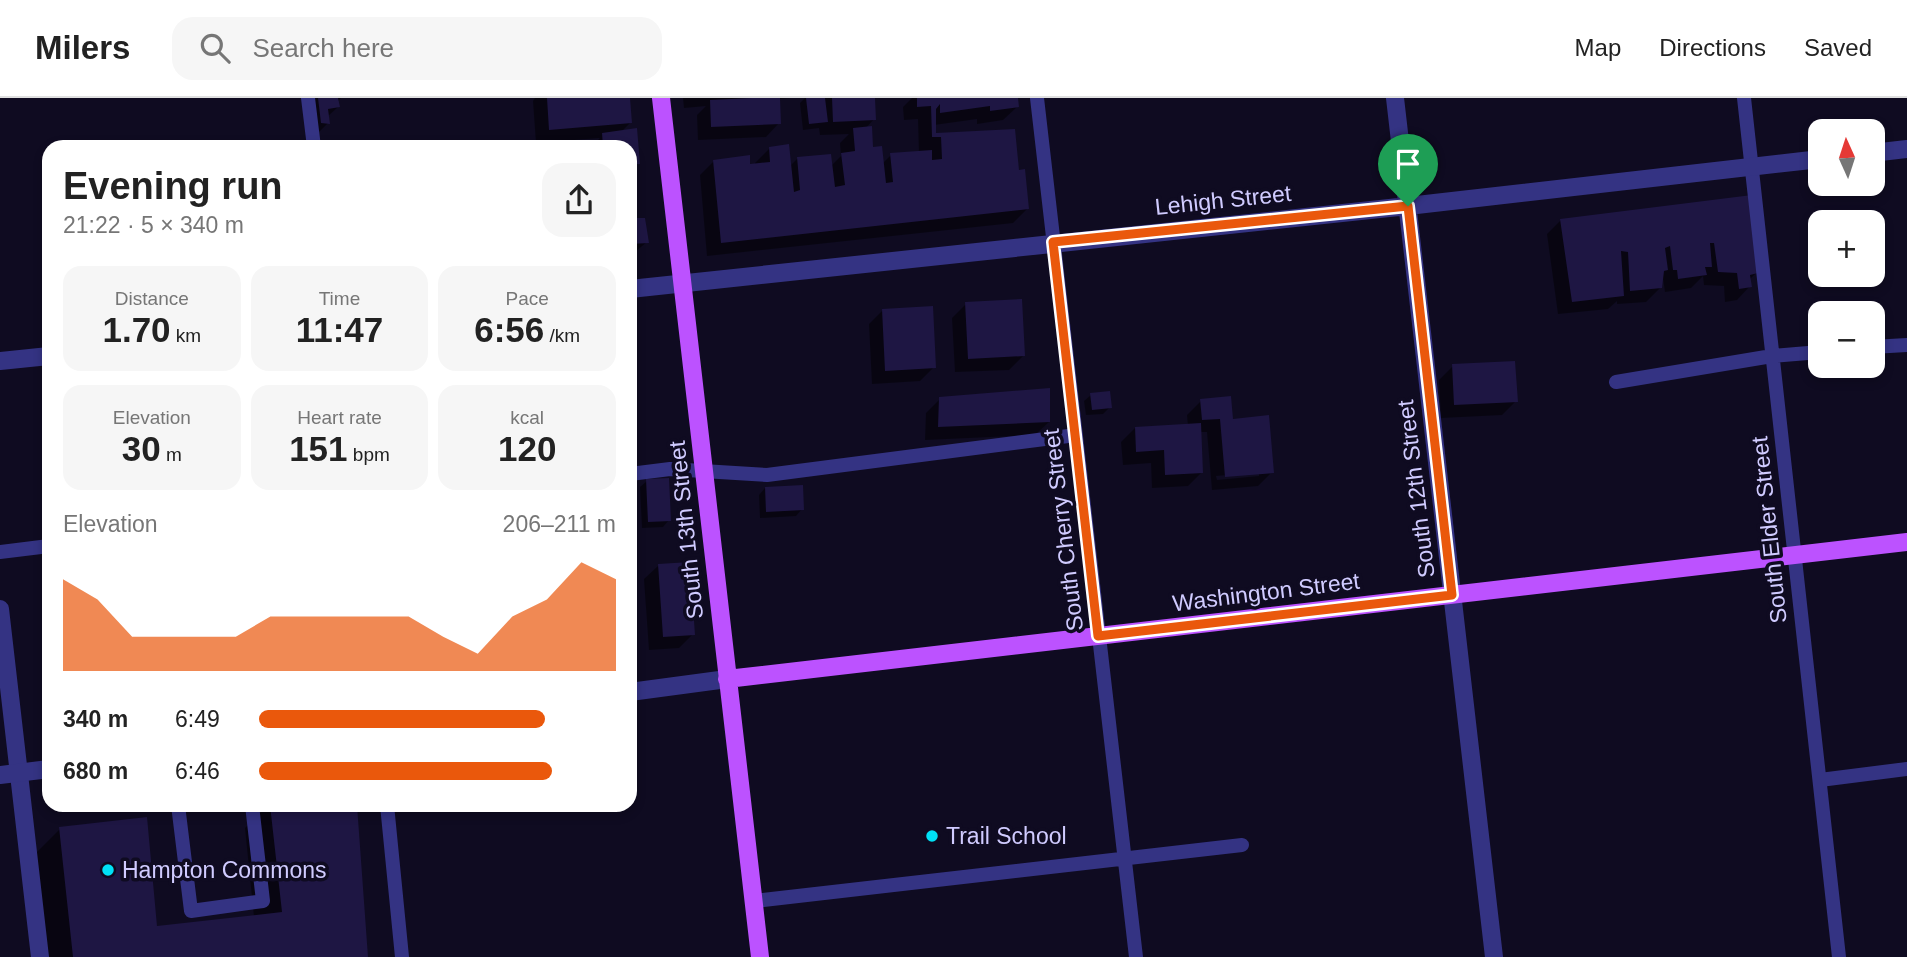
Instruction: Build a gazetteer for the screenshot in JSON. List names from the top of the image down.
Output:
{
  "streets": {
    "main road": ["South 13th Street", "Washington Street"],
    "street": ["Lehigh Street", "South 12th Street"],
    "lane": ["South Cherry Street", "South Elder Street"]
  },
  "crossings": [
    ["Lehigh Street", "South 12th Street"],
    ["Lehigh Street", "South 13th Street"],
    ["Lehigh Street", "South Cherry Street"],
    ["Lehigh Street", "South Elder Street"],
    ["South 12th Street", "Washington Street"],
    ["South 13th Street", "Washington Street"],
    ["South Cherry Street", "Washington Street"],
    ["South Elder Street", "Washington Street"]
  ],
  "places": ["Trail School", "Hampton Commons"],
  "north": "top",
  "page": {
    "header": "Milers",
    "search": "Search here",
    "nav": ["Map", "Directions", "Saved"],
    "map_buttons": ["+", "−"],
    "heading": ["Evening run", "21:22 · 5 × 340 m"],
    "stats": [
      ["Distance", "1.70 km"],
      ["Time", "11:47"],
      ["Pace", "6:56 /km"],
      ["Elevation", "30 m"],
      ["Heart rate", "151 bpm"],
      ["kcal", "120"]
    ],
    "chart": ["Elevation", "206–211 m"],
    "list": [
      {
        "name": "340 m",
        "note": "6:49"
      },
      {
        "name": "680 m",
        "note": "6:46"
      }
    ]
  }
}
